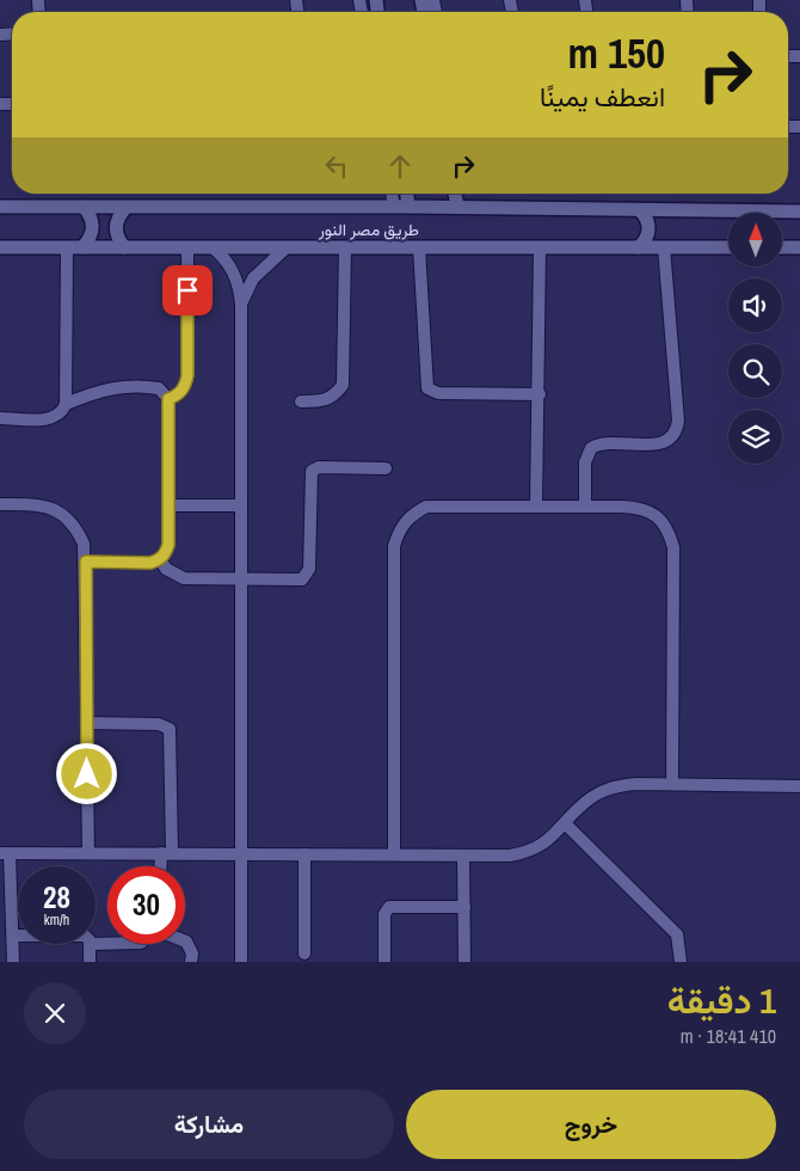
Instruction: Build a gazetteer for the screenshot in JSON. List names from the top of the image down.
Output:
{
  "streets": {
    "street": ["طريق مصر النور"]
  },
  "north": "top",
  "page": {
    "turn": ["150 m", "انعطف يمينًا"],
    "speed": "28 km/h",
    "limit": "30",
    "heading": ["1 دقيقة", "410 m · 18:41"],
    "buttons": ["خروج", "مشاركة"]
  }
}
